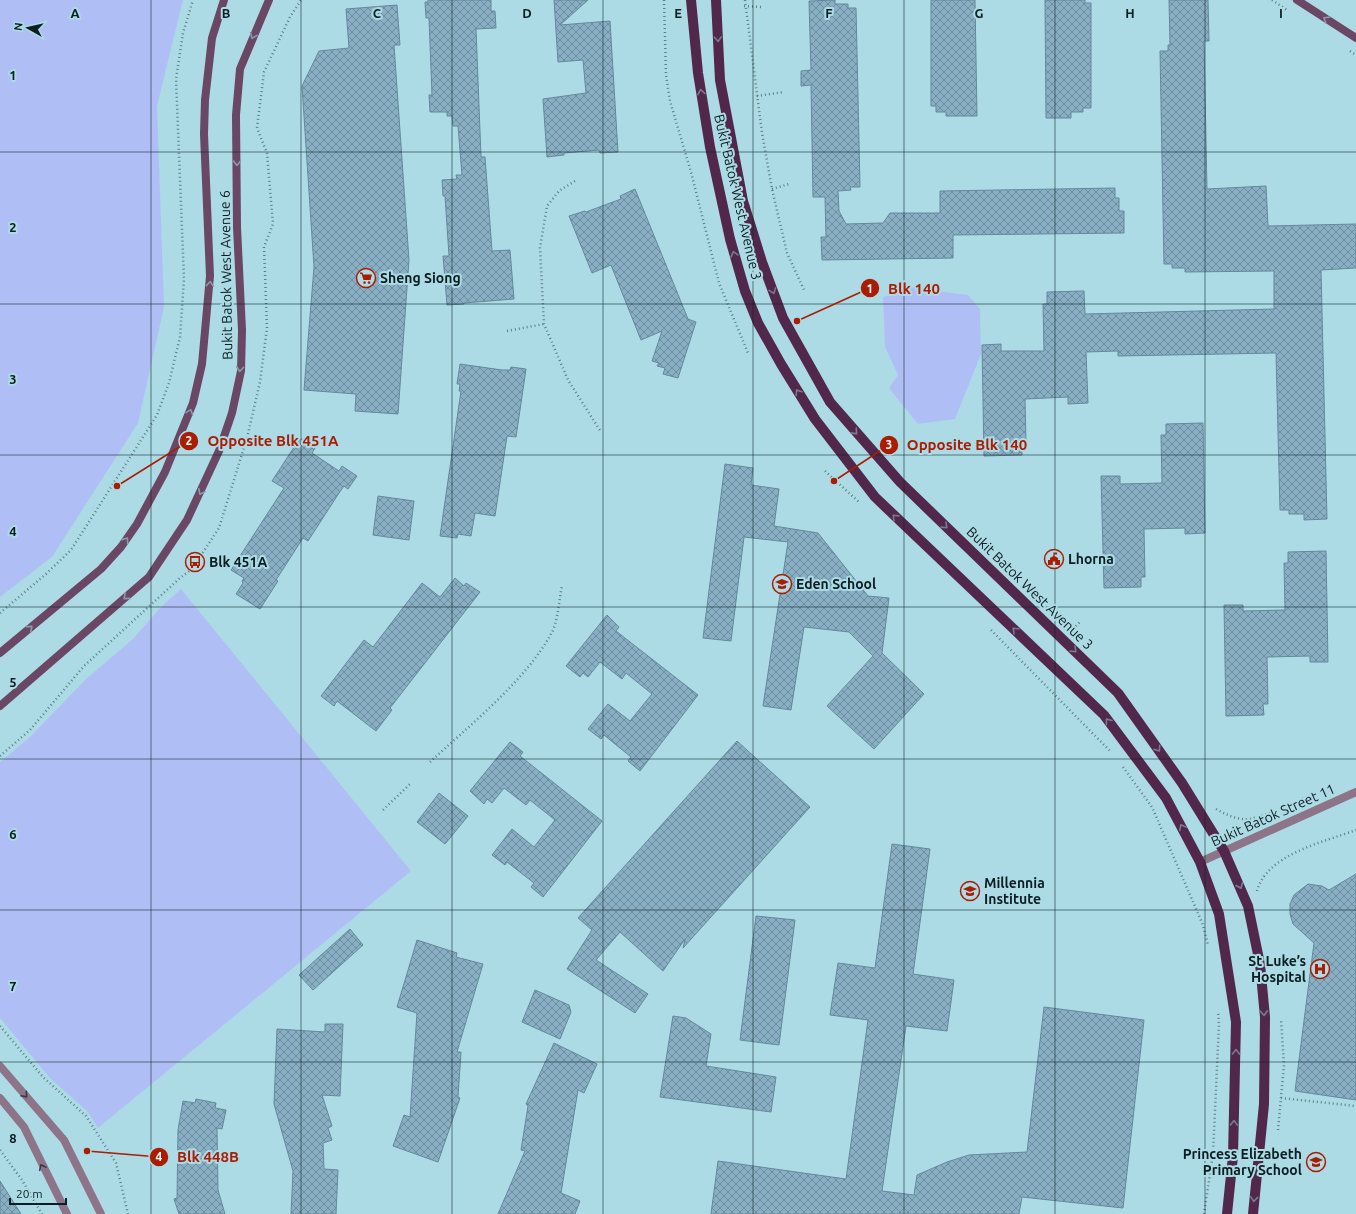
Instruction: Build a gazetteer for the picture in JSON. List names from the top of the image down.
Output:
{
  "streets": {
    "main road": ["Bukit Batok West Avenue 3"],
    "street": ["Bukit Batok West Avenue 6", "Bukit Batok Street 11"]
  },
  "crossings": [
    ["Bukit Batok West Avenue 3", "Bukit Batok Street 11"]
  ],
  "places": {
    "supermarket": ["Sheng Siong"],
    "other": [
      "Blk 140",
      "Opposite Blk 140",
      "Opposite Blk 451A",
      "Blk 448B"
    ],
    "public building": ["Lhorna"],
    "bus stop": ["Blk 451A"],
    "school or university": ["Eden School", "Millennia Institute", "Princess Elizabeth Primary School"],
    "hospital": ["St Luke’s Hospital"]
  },
  "scale_bar": "20 m",
  "north": "left",
  "grid": {
    "columns": [
      "A",
      "B",
      "C",
      "D",
      "E",
      "F",
      "G",
      "H",
      "I"
    ],
    "rows": [
      "1",
      "2",
      "3",
      "4",
      "5",
      "6",
      "7",
      "8"
    ]
  }
}
